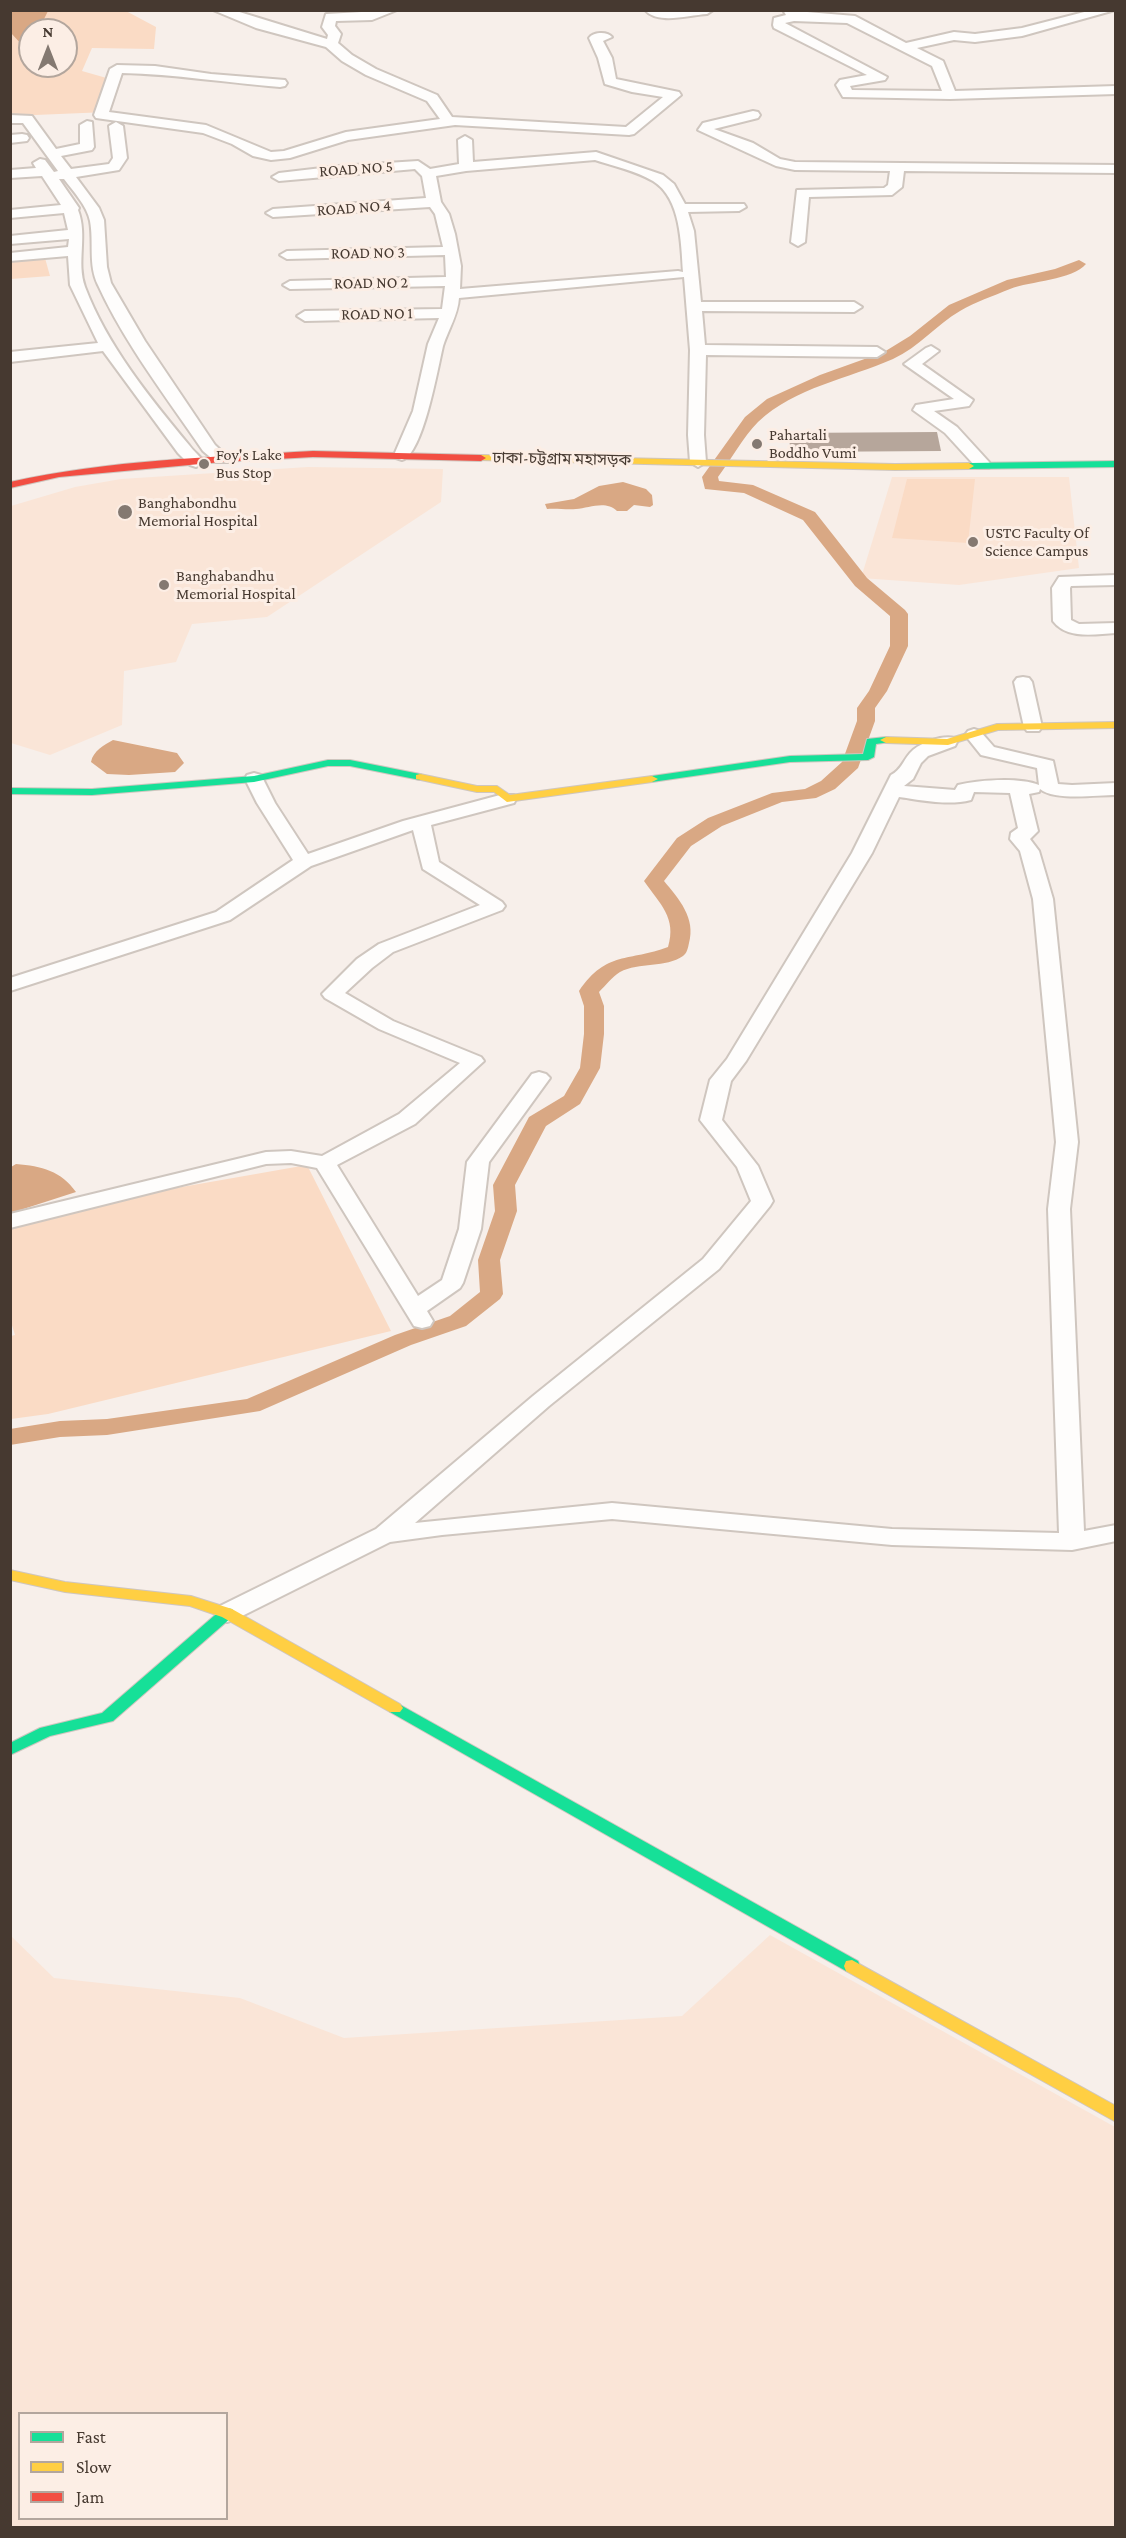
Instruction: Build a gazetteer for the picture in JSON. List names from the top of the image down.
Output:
{
  "streets": {
    "main road": ["ঢাকা-চট্টগ্রাম মহাসড়ক"],
    "street": [
      "ROAD NO 5",
      "ROAD NO 4",
      "ROAD NO 3",
      "ROAD NO 2",
      "ROAD NO 1"
    ]
  },
  "places": [
    "Pahartali Boddho Vumi",
    "Foy's Lake Bus Stop",
    "Banghabondhu Memorial Hospital",
    "USTC Faculty Of Science Campus",
    "Banghabandhu Memorial Hospital"
  ],
  "legend": ["Fast", "Slow", "Jam"],
  "north": "top"
}
